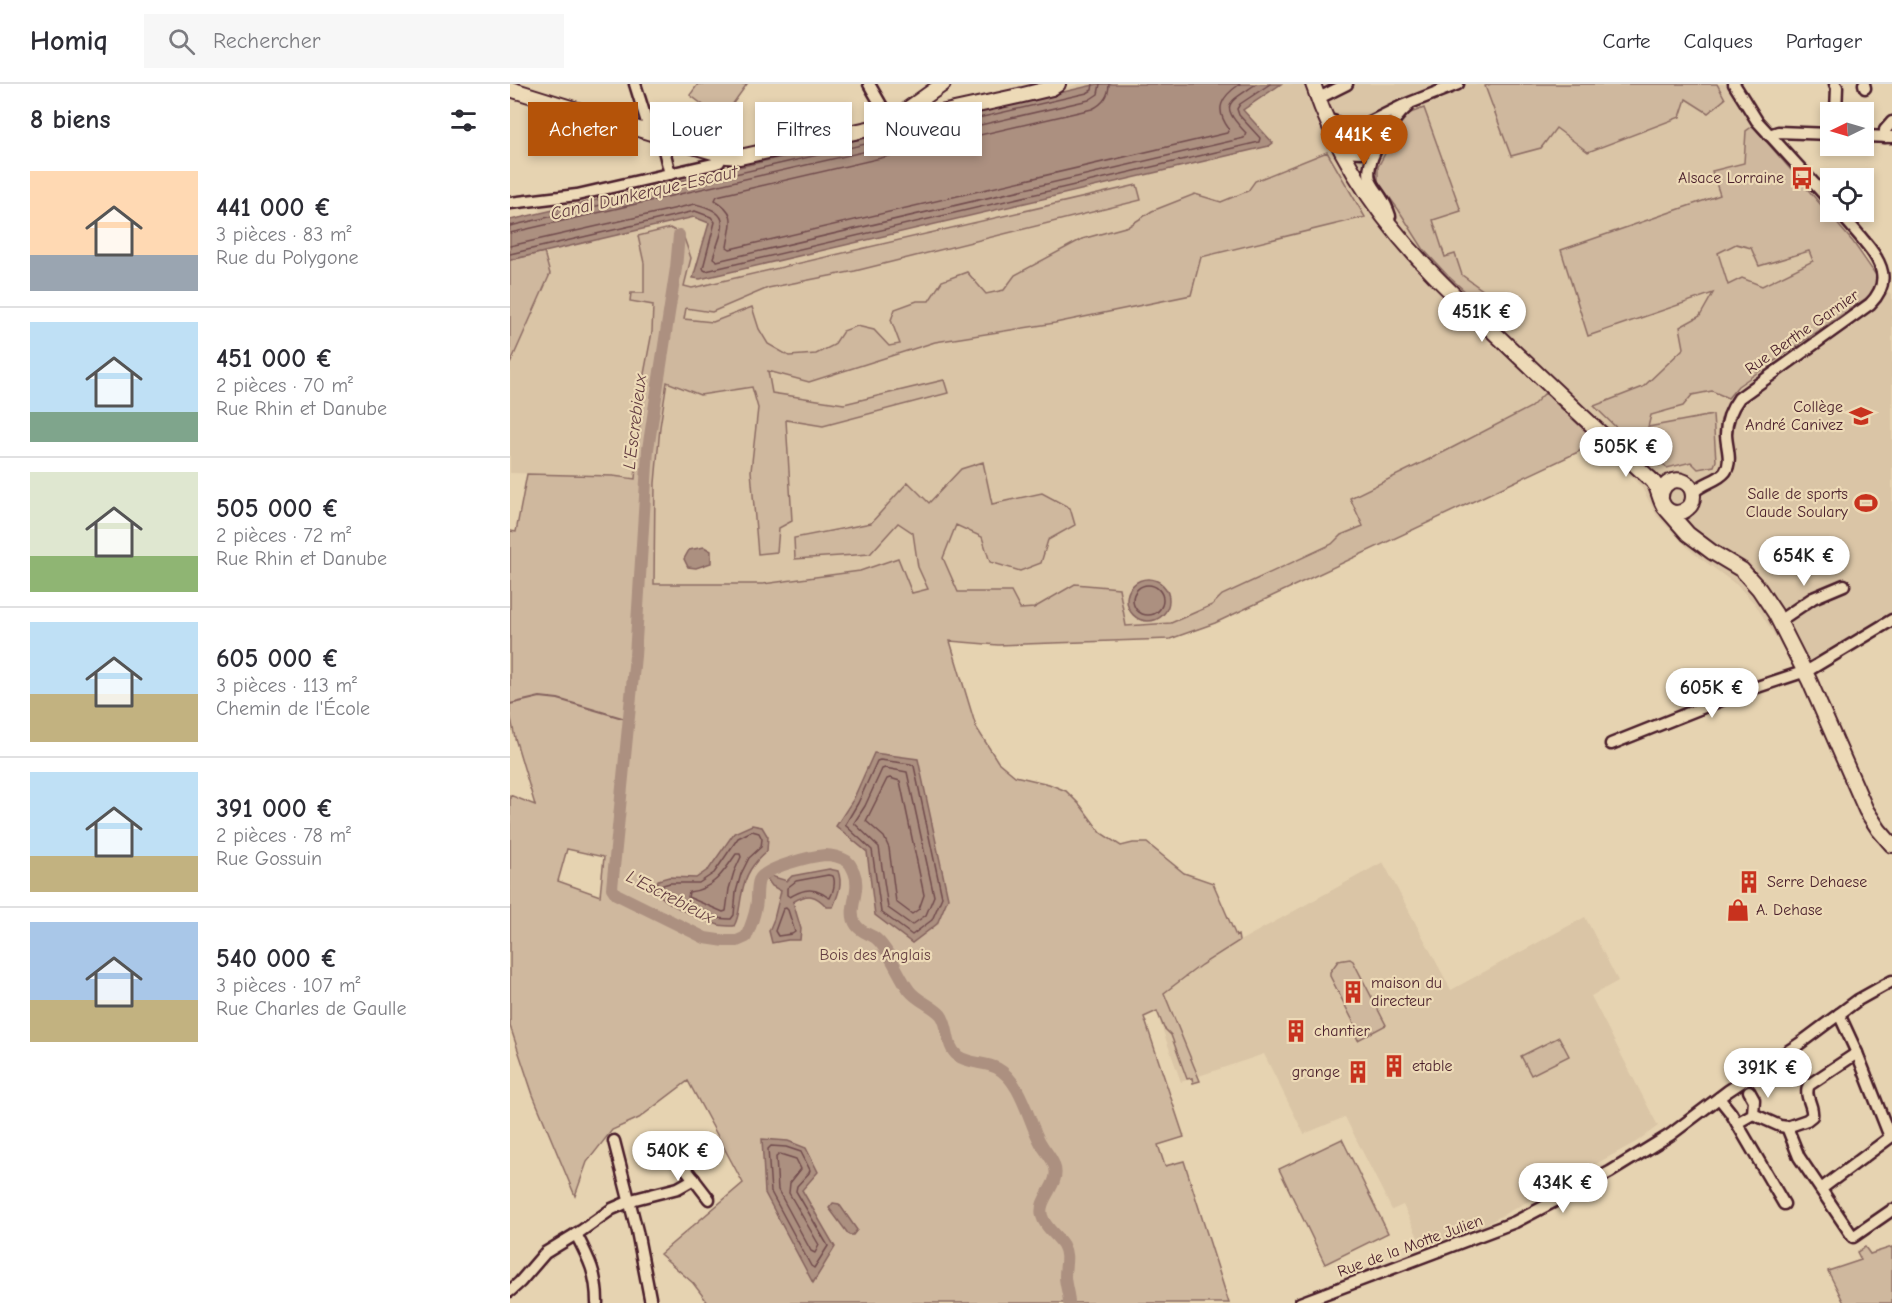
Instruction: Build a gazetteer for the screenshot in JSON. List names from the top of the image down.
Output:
{
  "streets": {
    "street": ["Rue Berthe Garnier", "Rue de la Motte Julien"]
  },
  "water": ["Canal Dunkerque-Escaut", "L'Escrebieux"],
  "parks": ["Bois des Anglais"],
  "places": {
    "bus stop": ["Alsace Lorraine"],
    "school or university": ["Collège André Canivez"],
    "sports": ["Salle de sports Claude Soulary"],
    "building": [
      "Serre Dehaese",
      "maison du directeur",
      "chantier",
      "etable",
      "grange"
    ],
    "shop": ["A. Dehase"]
  },
  "north": "left",
  "page": {
    "header": "Homiq",
    "search": "Rechercher",
    "nav": ["Carte", "Calques", "Partager"],
    "heading": "8 biens",
    "chip": [
      "Acheter",
      "Louer",
      "Filtres",
      "Nouveau"
    ],
    "price": [
      "441K €",
      "451K €",
      "505K €",
      "654K €",
      "605K €",
      "391K €",
      "540K €",
      "434K €"
    ],
    "list": [
      {
        "name": "441 000 €",
        "note": "3 pièces · 83 m² · Rue du Polygone"
      },
      {
        "name": "451 000 €",
        "note": "2 pièces · 70 m² · Rue Rhin et Danube"
      },
      {
        "name": "505 000 €",
        "note": "2 pièces · 72 m² · Rue Rhin et Danube"
      },
      {
        "name": "605 000 €",
        "note": "3 pièces · 113 m² · Chemin de l'École"
      },
      {
        "name": "391 000 €",
        "note": "2 pièces · 78 m² · Rue Gossuin"
      },
      {
        "name": "540 000 €",
        "note": "3 pièces · 107 m² · Rue Charles de Gaulle"
      }
    ]
  }
}
